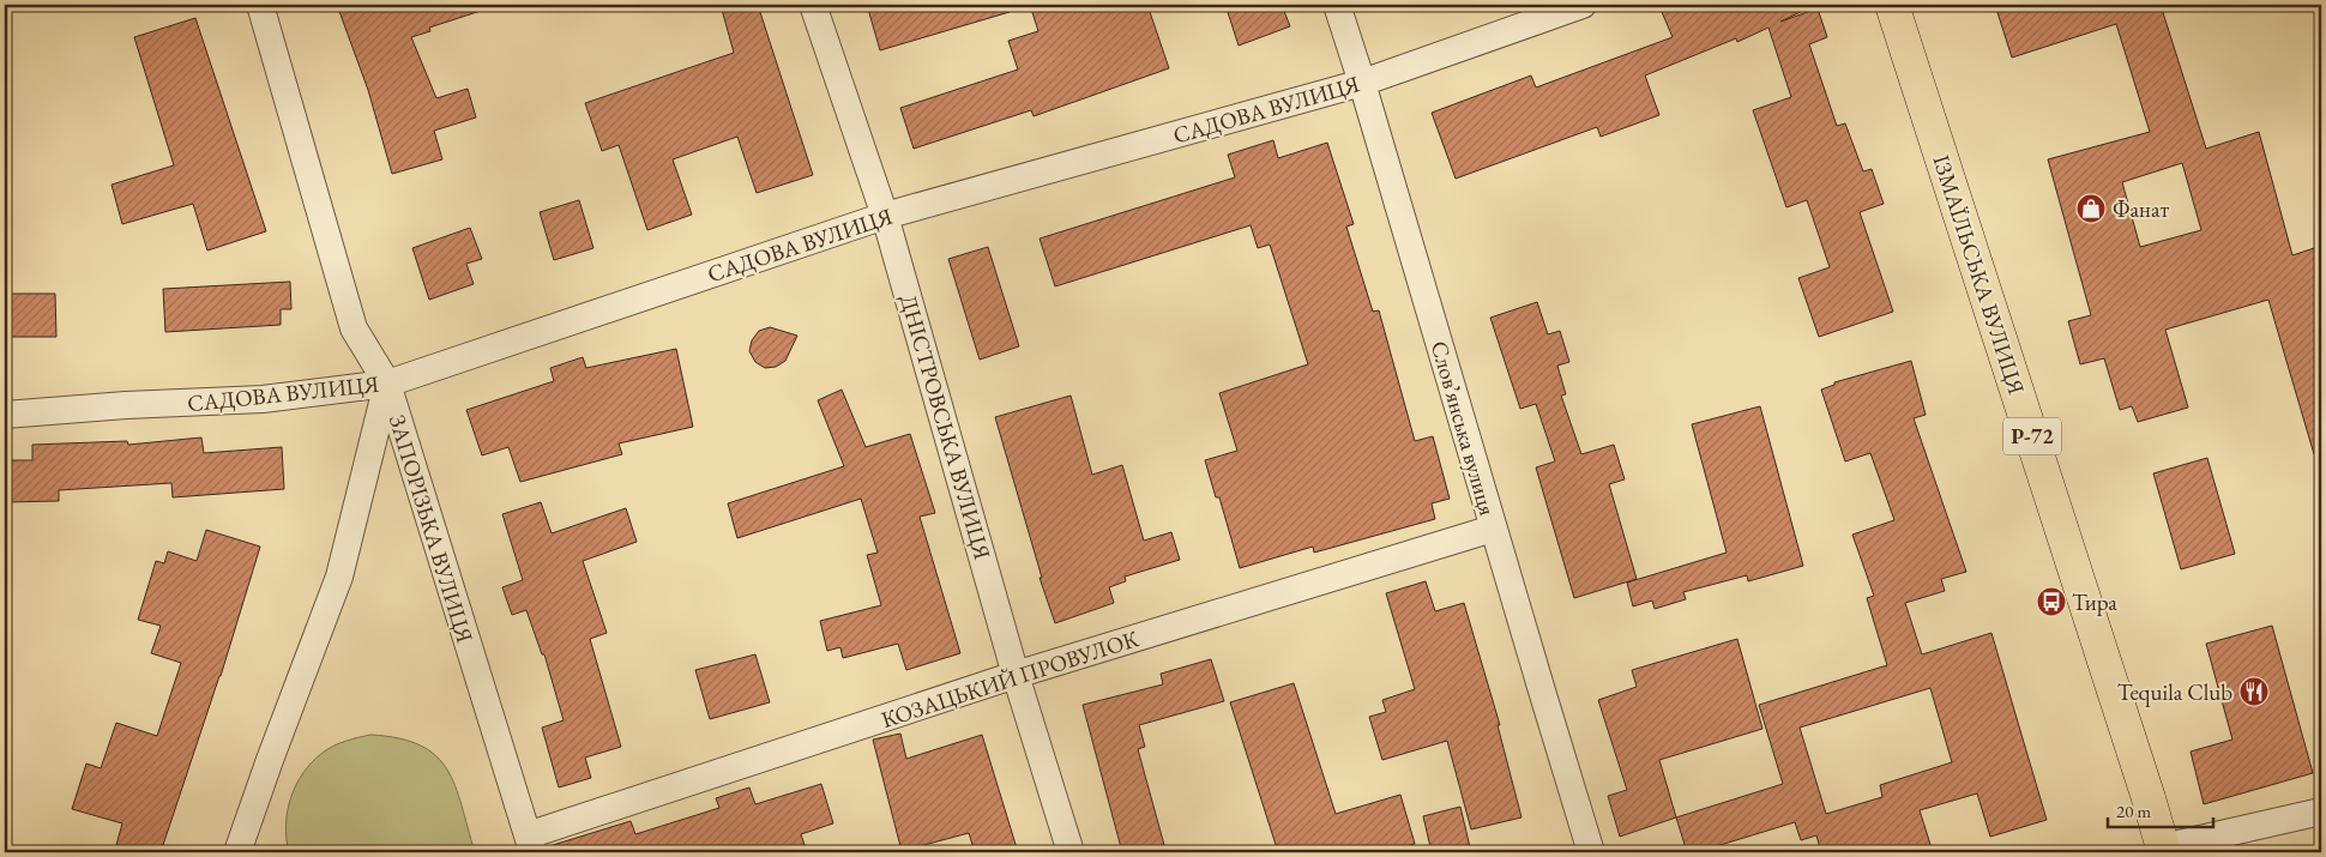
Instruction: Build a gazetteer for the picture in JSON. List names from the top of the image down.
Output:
{
  "streets": {
    "main road": ["ІЗМАЇЛЬСЬКА ВУЛИЦЯ", "Р-72"],
    "street": [
      "САДОВА ВУЛИЦЯ",
      "ДНІСТРОВСЬКА ВУЛИЦЯ",
      "Словʼянська вулиця",
      "ЗАПОРІЗЬКА ВУЛИЦЯ",
      "КОЗАЦЬКИЙ ПРОВУЛОК"
    ]
  },
  "crossings": [
    ["САДОВА ВУЛИЦЯ", "ДНІСТРОВСЬКА ВУЛИЦЯ"],
    ["САДОВА ВУЛИЦЯ", "Словʼянська вулиця"],
    ["САДОВА ВУЛИЦЯ", "ЗАПОРІЗЬКА ВУЛИЦЯ"],
    ["ДНІСТРОВСЬКА ВУЛИЦЯ", "КОЗАЦЬКИЙ ПРОВУЛОК"],
    ["Словʼянська вулиця", "КОЗАЦЬКИЙ ПРОВУЛОК"],
    ["ЗАПОРІЗЬКА ВУЛИЦЯ", "КОЗАЦЬКИЙ ПРОВУЛОК"]
  ],
  "places": {
    "shop": ["Фанат"],
    "bus stop": ["Тира"],
    "restaurant": ["Tequila Club"]
  },
  "scale_bar": "20 m"
}
